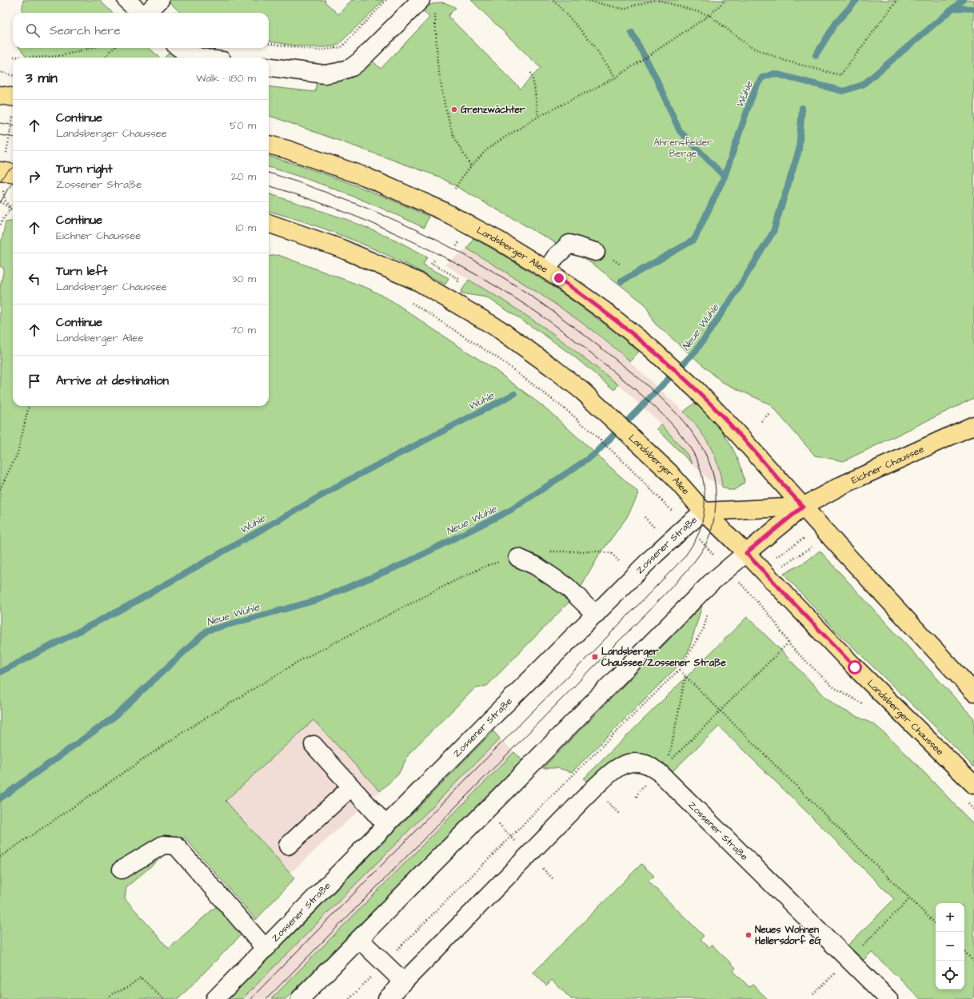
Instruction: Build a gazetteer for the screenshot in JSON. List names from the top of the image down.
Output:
{
  "streets": {
    "main road": [
      "Landsberger Allee",
      "Eichner Chaussee",
      "Zossener Straße",
      "Landsberger Chaussee"
    ]
  },
  "crossings": [
    ["Landsberger Allee", "Eichner Chaussee"],
    ["Landsberger Allee", "Zossener Straße"],
    ["Landsberger Allee", "Landsberger Chaussee"],
    ["Eichner Chaussee", "Zossener Straße"],
    ["Zossener Straße", "Landsberger Chaussee"]
  ],
  "water": ["Wuhle", "Neue Wuhle"],
  "parks": ["Ahrensfelder Berge"],
  "places": {
    "other": ["Grenzwächter", "Neues Wohnen Hellersdorf eG"],
    "transit": ["Landsberger Chaussee/Zossener Straße"]
  },
  "page": {
    "search": "Search here",
    "heading": ["3 min", "Walk · 180 m"],
    "list": [
      ["Continue", "Landsberger Chaussee", "50 m"],
      ["Turn right", "Zossener Straße", "20 m"],
      ["Continue", "Eichner Chaussee", "10 m"],
      ["Turn left", "Landsberger Chaussee", "30 m"],
      ["Continue", "Landsberger Allee", "70 m"],
      "Arrive at destination"
    ],
    "map_buttons": ["+", "−"]
  }
}
